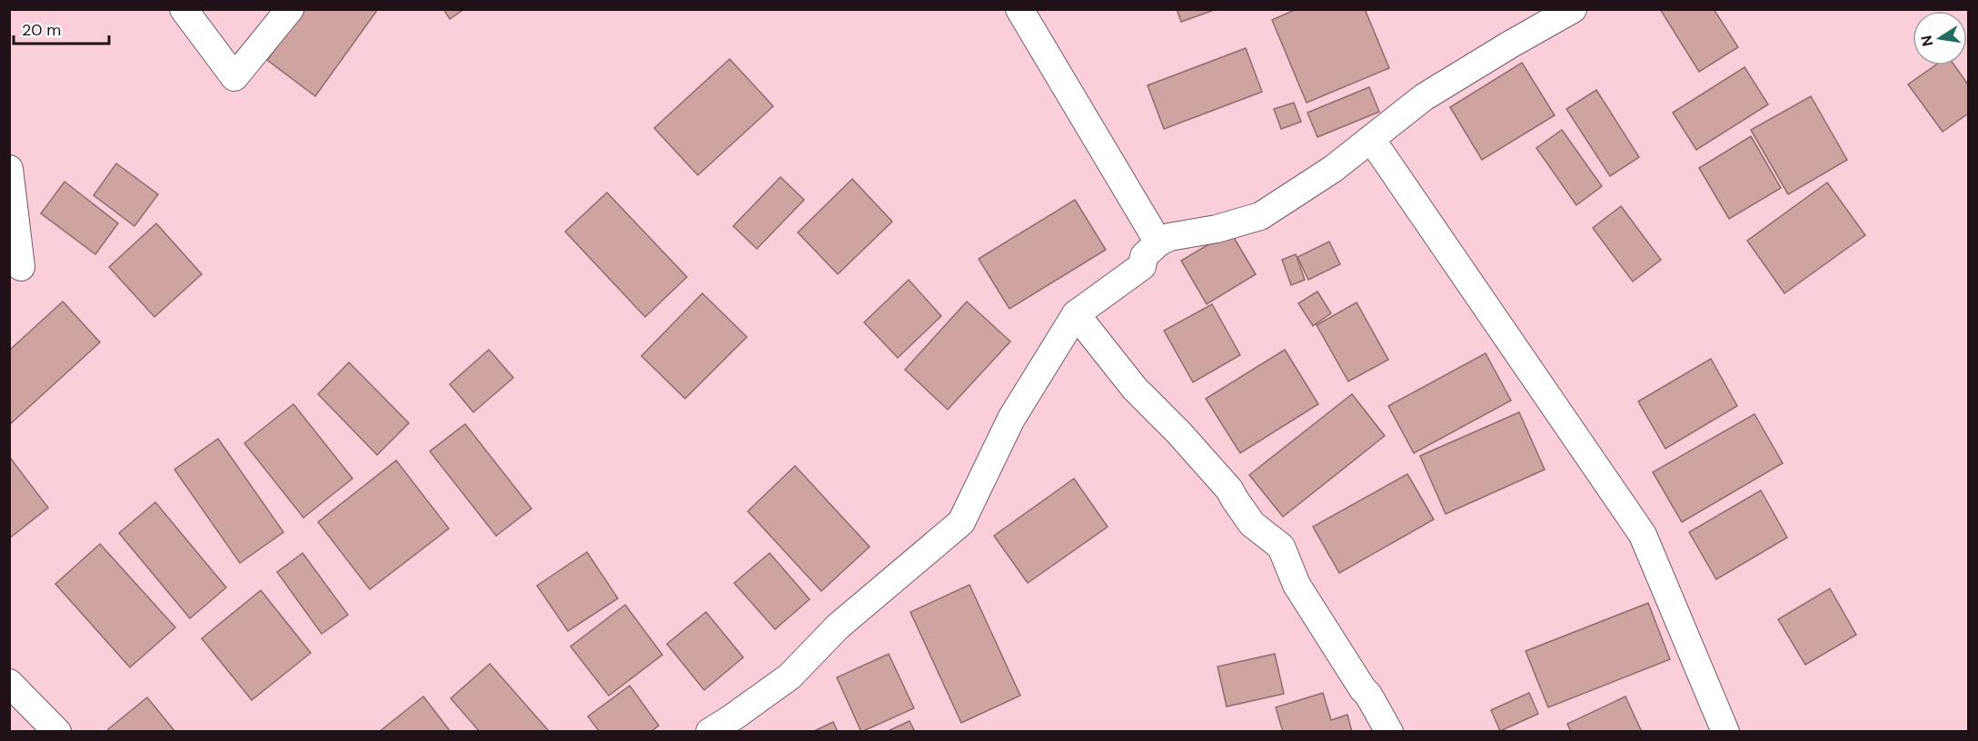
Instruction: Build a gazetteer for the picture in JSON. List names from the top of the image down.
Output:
{
  "scale_bar": "20 m",
  "north": "left"
}
